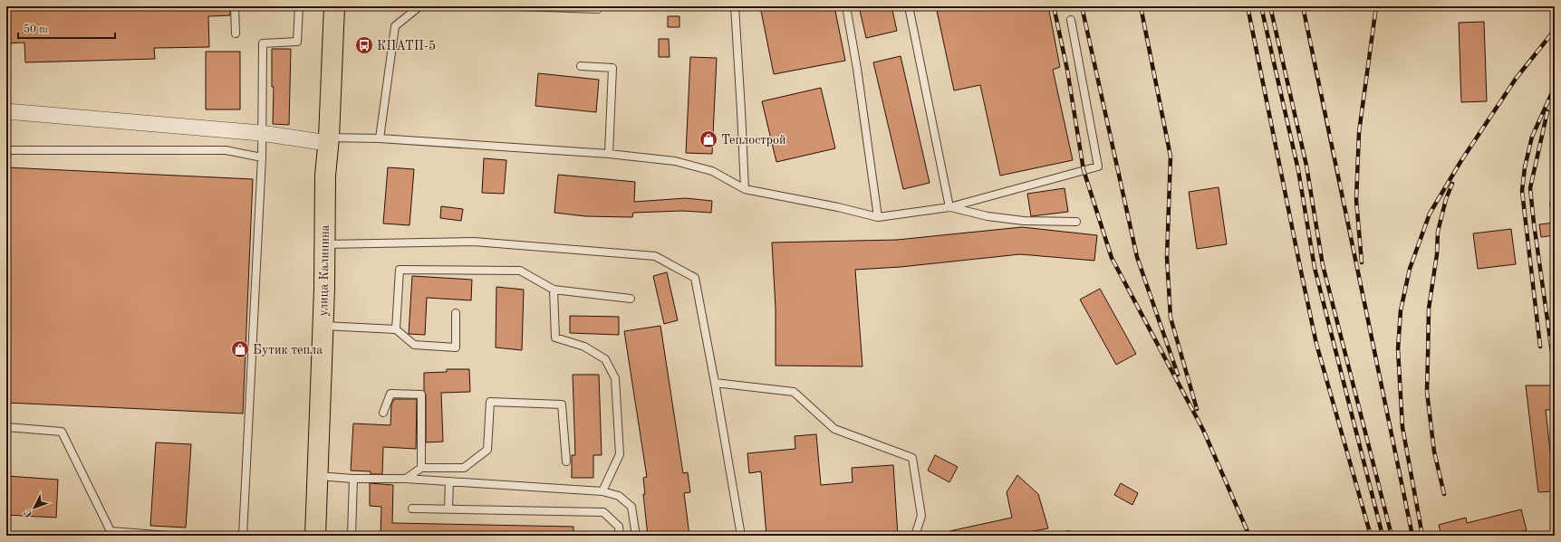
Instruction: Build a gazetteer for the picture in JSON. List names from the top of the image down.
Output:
{
  "streets": {
    "main road": ["улица Калинина"]
  },
  "places": {
    "bus stop": ["КПАТП-5"],
    "shop": ["Теплострой", "Бутик тепла"]
  },
  "scale_bar": "50 m",
  "north": "bottom left"
}
